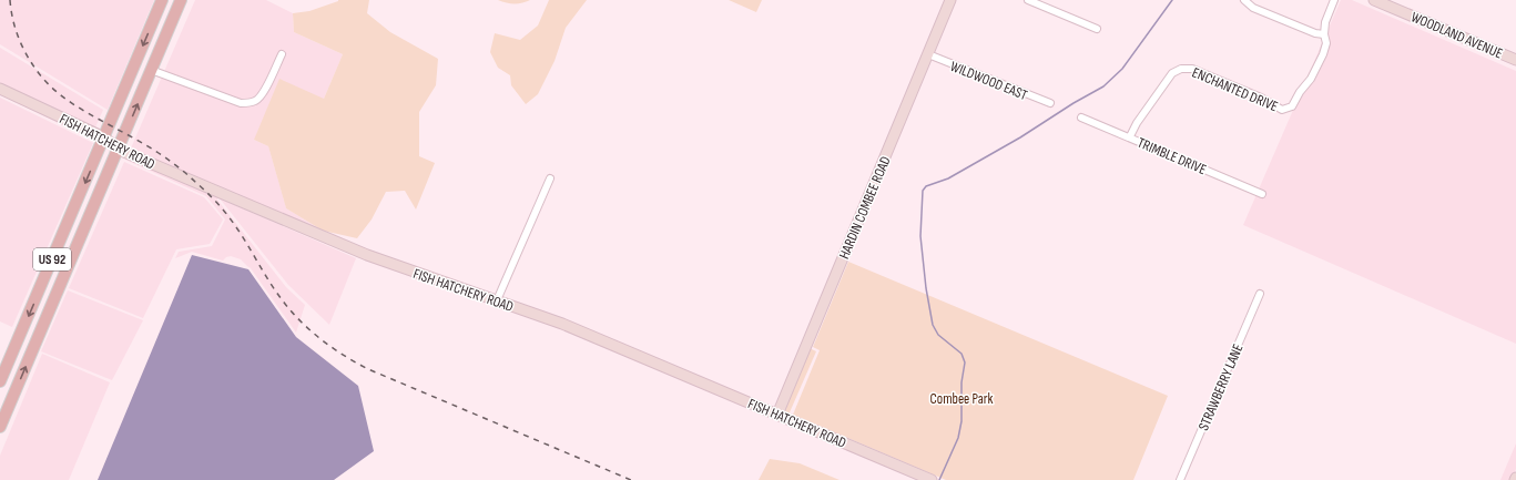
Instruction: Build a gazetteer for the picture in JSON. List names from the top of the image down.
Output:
{
  "streets": {
    "main road": ["US 92"],
    "street": [
      "WOODLAND AVENUE",
      "WILDWOOD EAST",
      "ENCHANTED DRIVE",
      "FISH HATCHERY ROAD",
      "TRIMBLE DRIVE",
      "HARDIN COMBEE ROAD",
      "STRAWBERRY LANE"
    ]
  },
  "crossings": [
    ["WILDWOOD EAST", "HARDIN COMBEE ROAD"],
    ["ENCHANTED DRIVE", "TRIMBLE DRIVE"],
    ["FISH HATCHERY ROAD", "HARDIN COMBEE ROAD"],
    ["FISH HATCHERY ROAD", "US 92"]
  ],
  "parks": ["Combee Park"]
}
